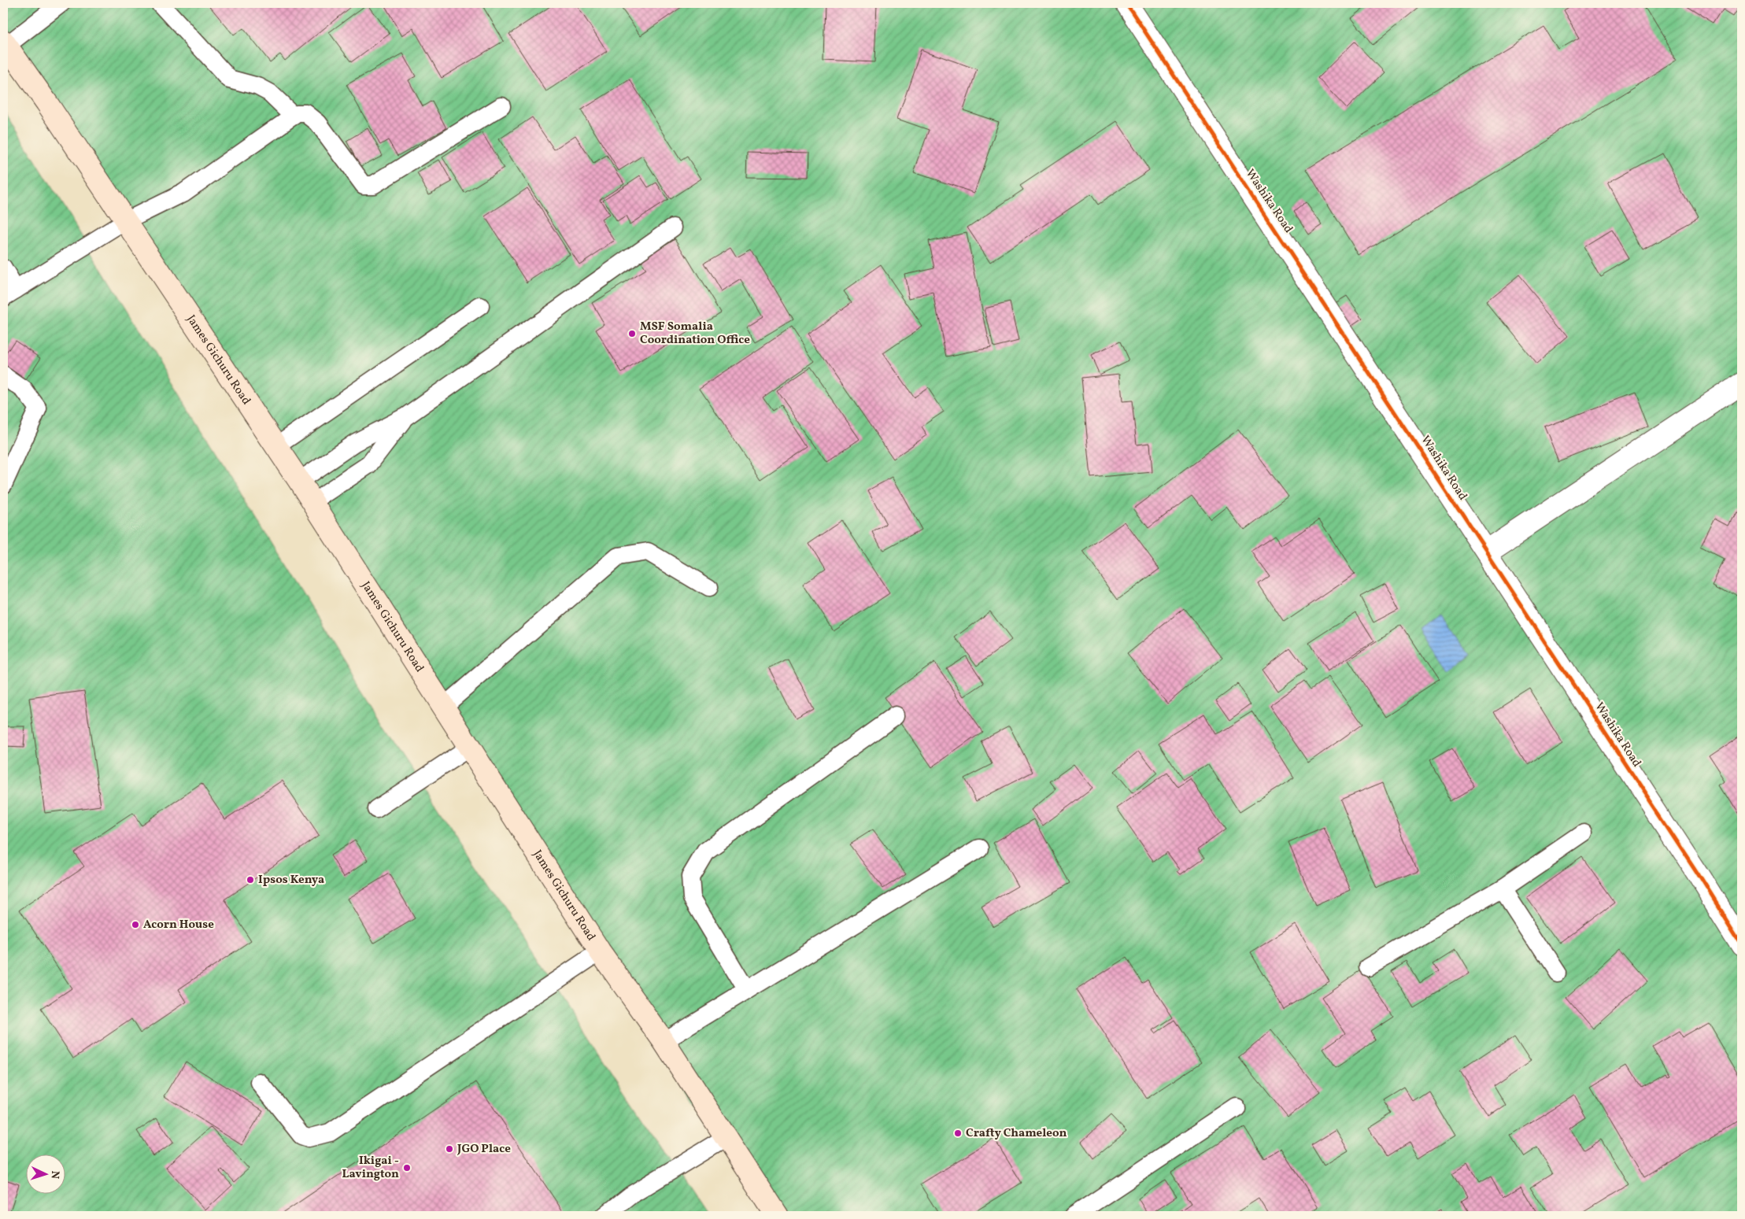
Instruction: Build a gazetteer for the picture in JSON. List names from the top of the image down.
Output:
{
  "streets": {
    "main road": ["James Gichuru Road"],
    "street": ["Washika Road"]
  },
  "places": [
    "MSF Somalia Coordination Office",
    "Ipsos Kenya",
    "Acorn House",
    "Crafty Chameleon",
    "JGO Place",
    "Ikigai - Lavington"
  ],
  "north": "right"
}
